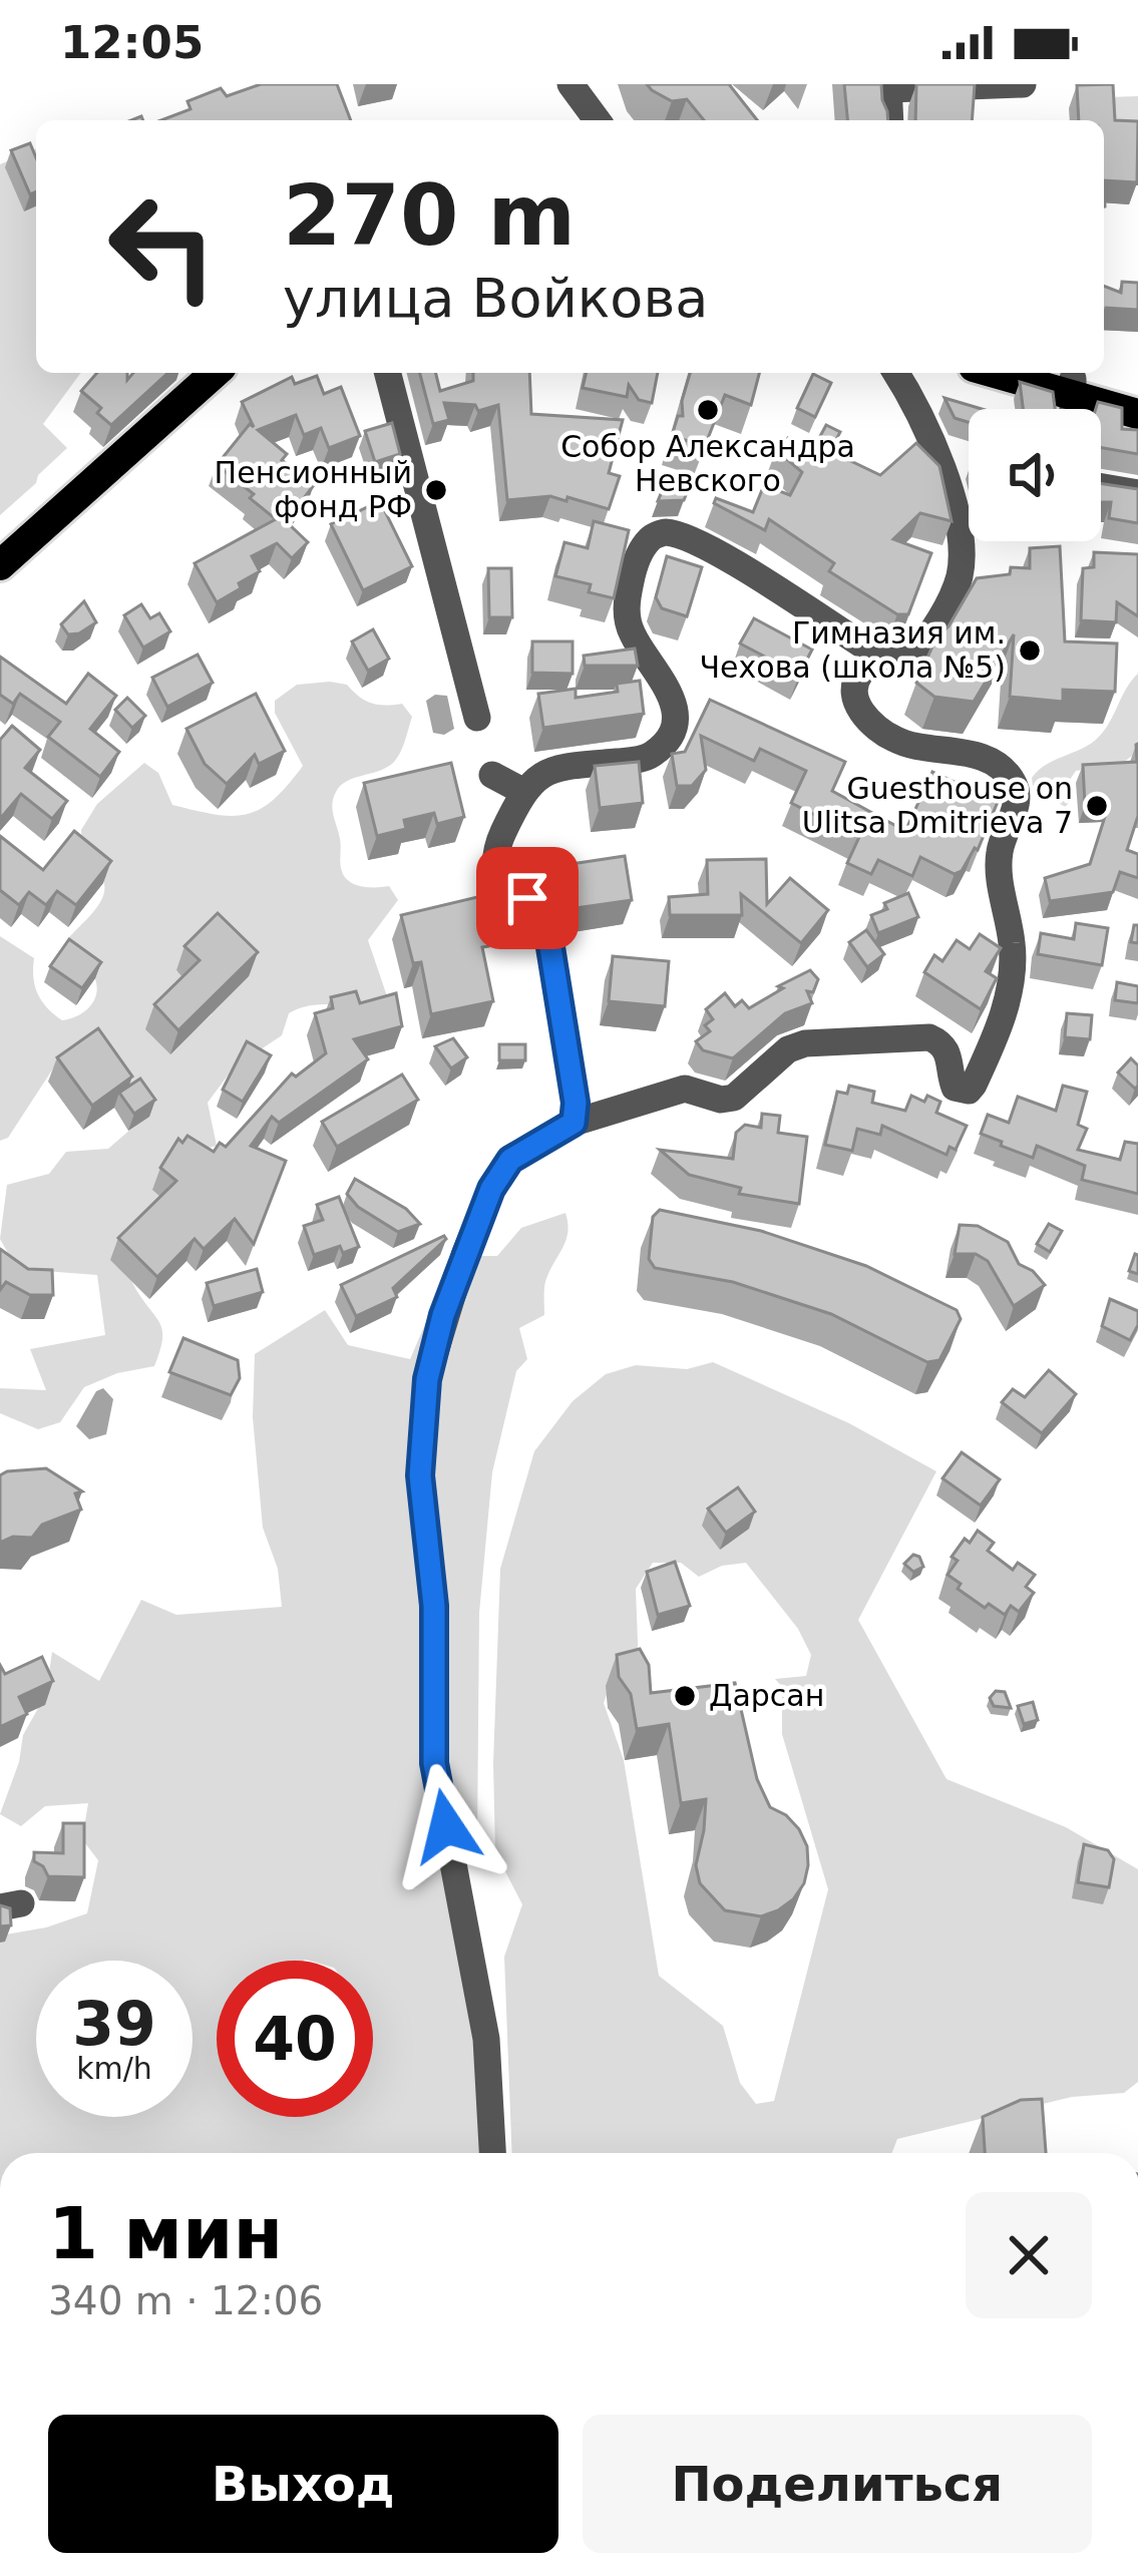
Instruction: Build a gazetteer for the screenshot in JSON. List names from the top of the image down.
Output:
{
  "places": [
    "Собор Александра Невского",
    "Пенсионный фонд РФ",
    "Гимназия им. Чехова (школа №5)",
    "Guesthouse on Ulitsa Dmitrieva 7",
    "Дарсан"
  ],
  "page": {
    "status": "12:05",
    "turn": ["270 m", "улица Войкова"],
    "speed": "39 km/h",
    "limit": "40",
    "heading": ["1 мин", "340 m · 12:06"],
    "buttons": ["Выход", "Поделиться"]
  }
}
